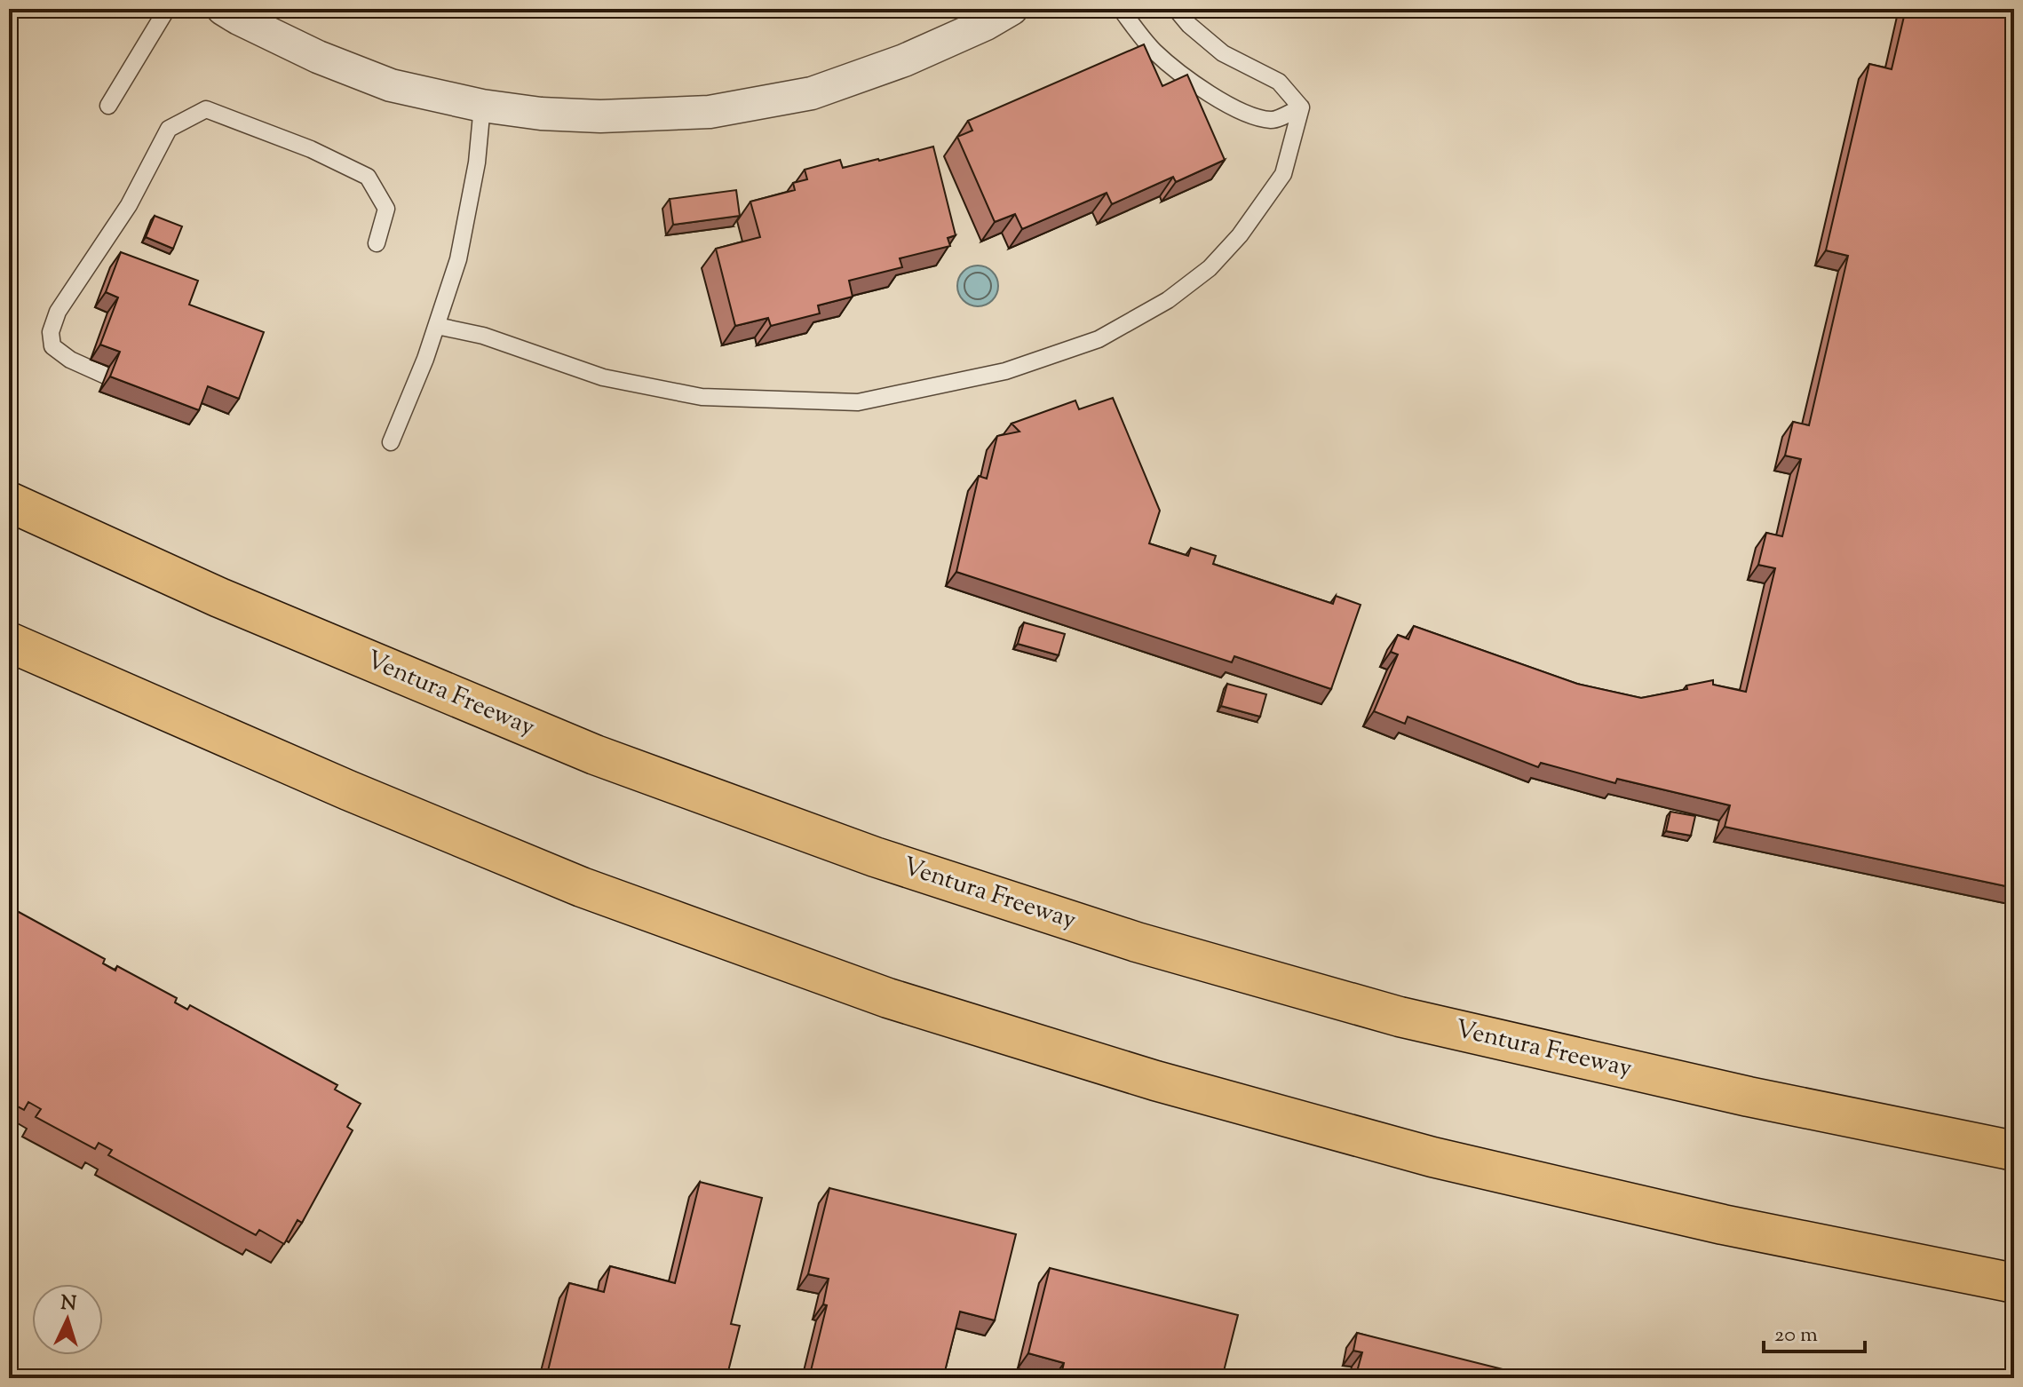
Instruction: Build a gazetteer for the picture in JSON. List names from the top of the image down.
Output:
{
  "streets": {
    "highway": ["Ventura Freeway"]
  },
  "scale_bar": "20 m",
  "north": "top"
}
